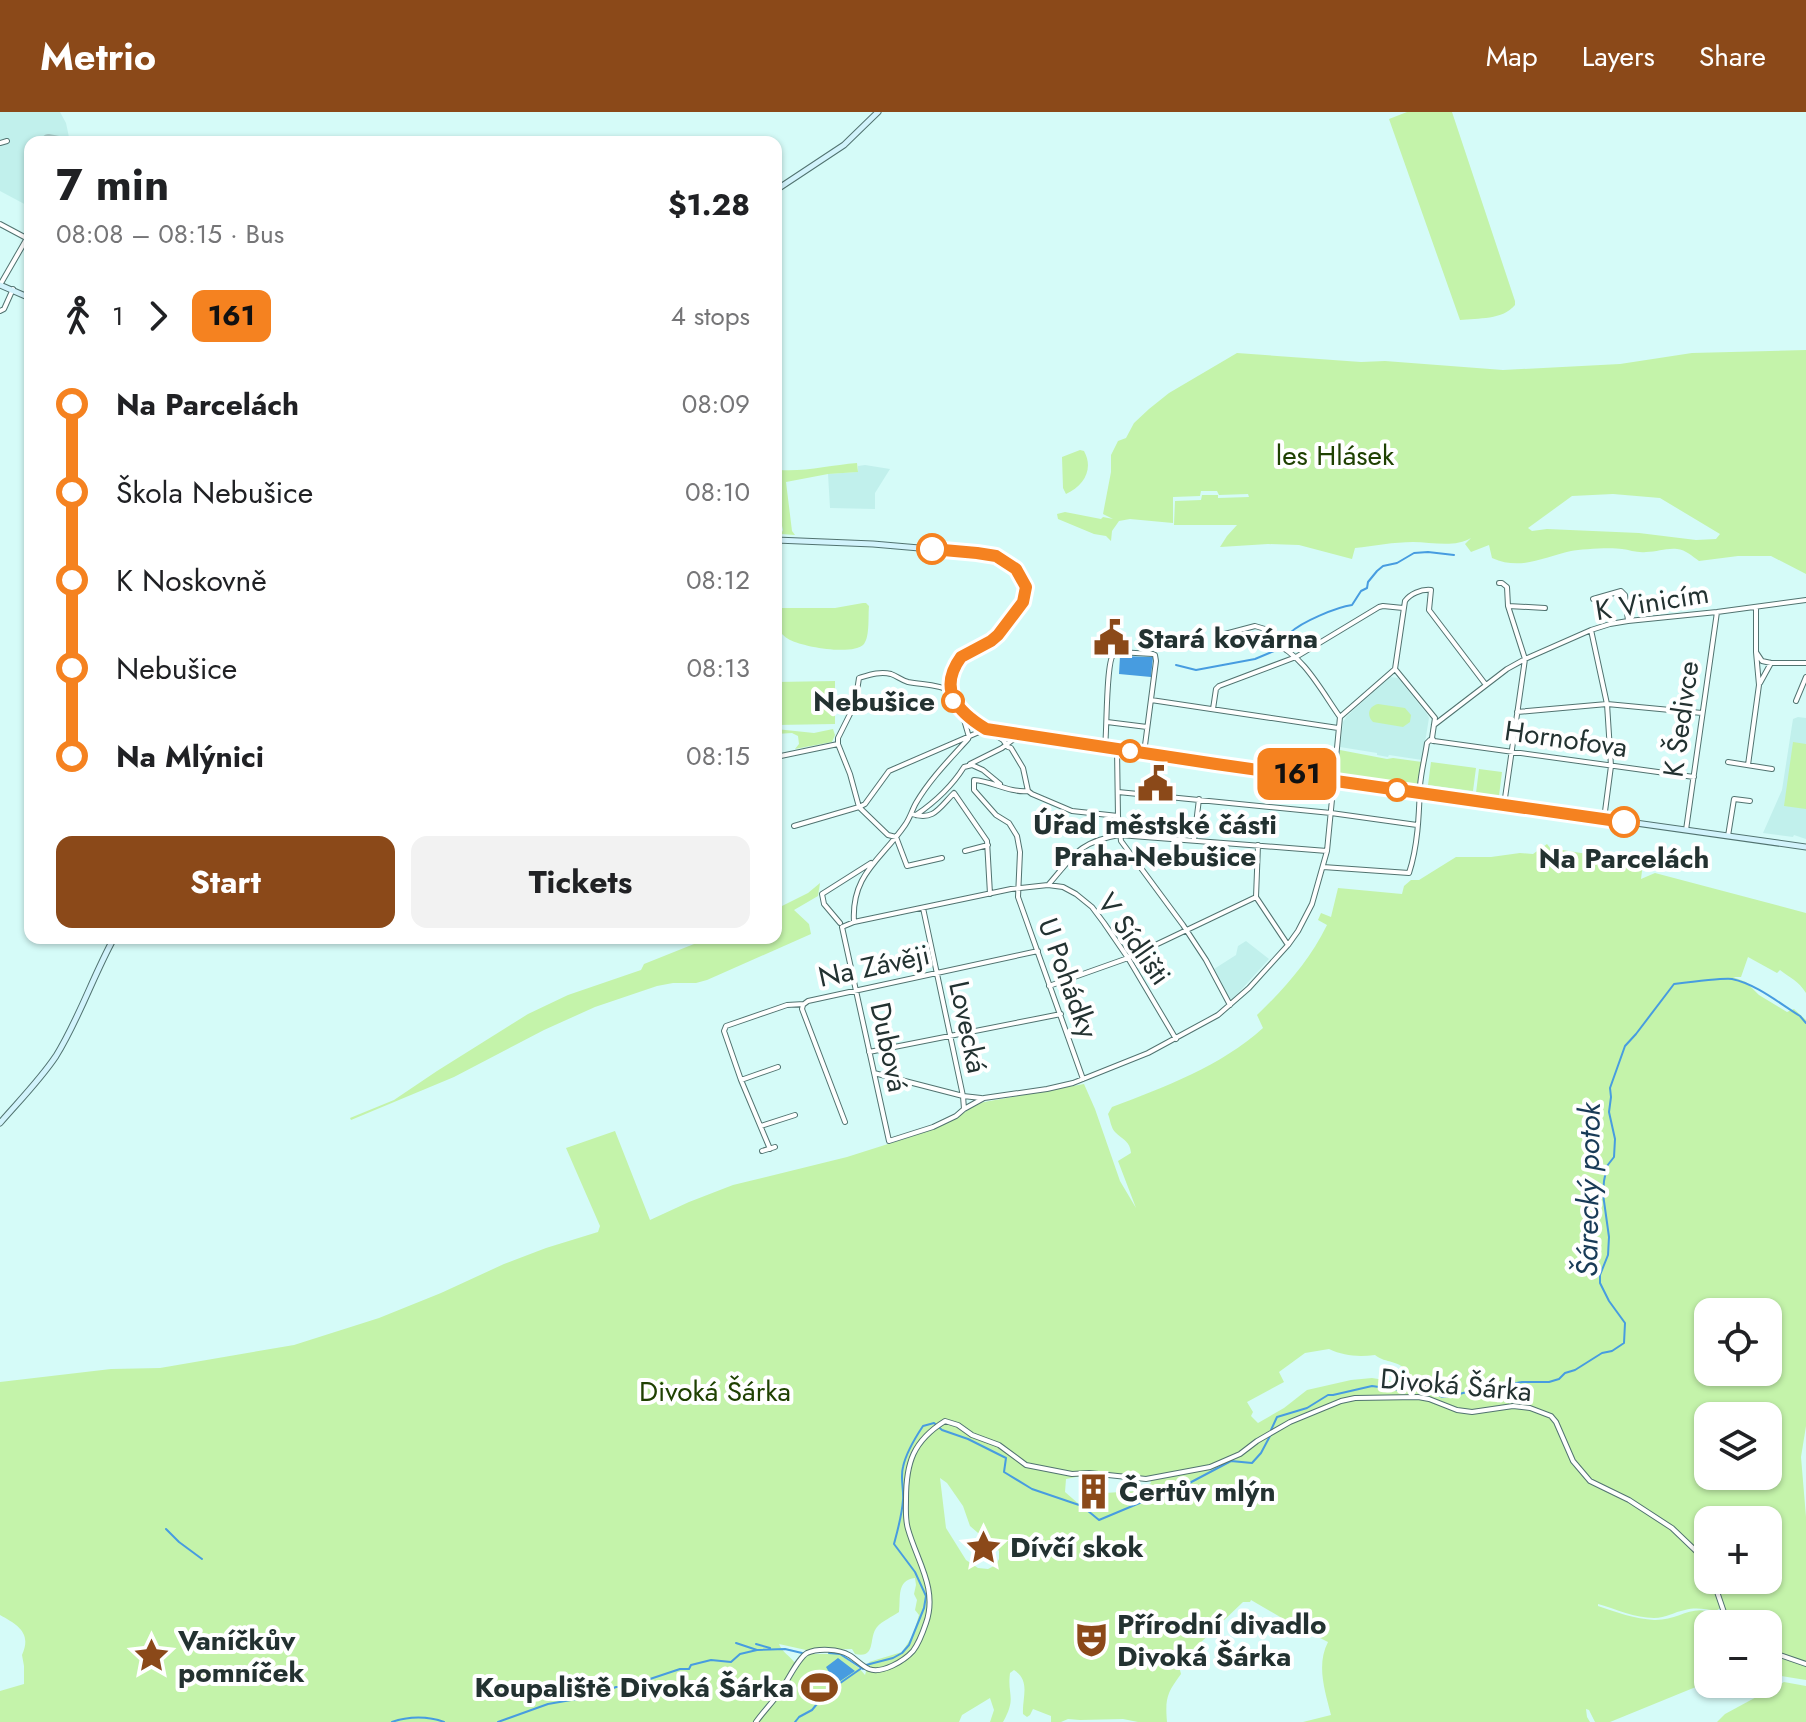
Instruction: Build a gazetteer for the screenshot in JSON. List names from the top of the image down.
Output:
{
  "streets": {
    "street": [
      "K Vinicím",
      "K Šedivce",
      "Hornofova",
      "V Sídlišti",
      "Na Závěji",
      "U Pohádky",
      "Lovecká",
      "Dubová",
      "Divoká Šárka"
    ]
  },
  "crossings": [
    ["K Vinicím", "K Šedivce"],
    ["K Šedivce", "Hornofova"],
    ["Na Závěji", "U Pohádky"],
    ["Na Závěji", "Lovecká"],
    ["Na Závěji", "Dubová"],
    ["Lovecká", "Dubová"]
  ],
  "water": ["Šárecký potok"],
  "parks": ["les Hlásek", "Divoká Šárka"],
  "places": {
    "public building": ["Stará kovárna", "Úřad městské části Praha-Nebušice"],
    "other": ["Nebušice", "Na Parcelách"],
    "building": ["Čertův mlýn"],
    "place": ["Dívčí skok", "Vaníčkův pomníček"],
    "theatre": ["Přírodní divadlo Divoká Šárka"],
    "sports": ["Koupaliště Divoká Šárka"]
  },
  "lines": ["bus line 161"],
  "page": {
    "header": "Metrio",
    "nav": ["Map", "Layers", "Share"],
    "on_map": "161",
    "heading": ["7 min", "08:08 – 08:15 · Bus", "$1.28"],
    "legs": ["1", "161", "4 stops"],
    "list": [
      {
        "name": "Na Parcelách",
        "value": "08:09"
      },
      {
        "name": "Škola Nebušice",
        "value": "08:10"
      },
      {
        "name": "K Noskovně",
        "value": "08:12"
      },
      {
        "name": "Nebušice",
        "value": "08:13"
      },
      {
        "name": "Na Mlýnici",
        "value": "08:15"
      }
    ],
    "buttons": ["Start", "Tickets"],
    "map_buttons": ["+", "−"]
  }
}
